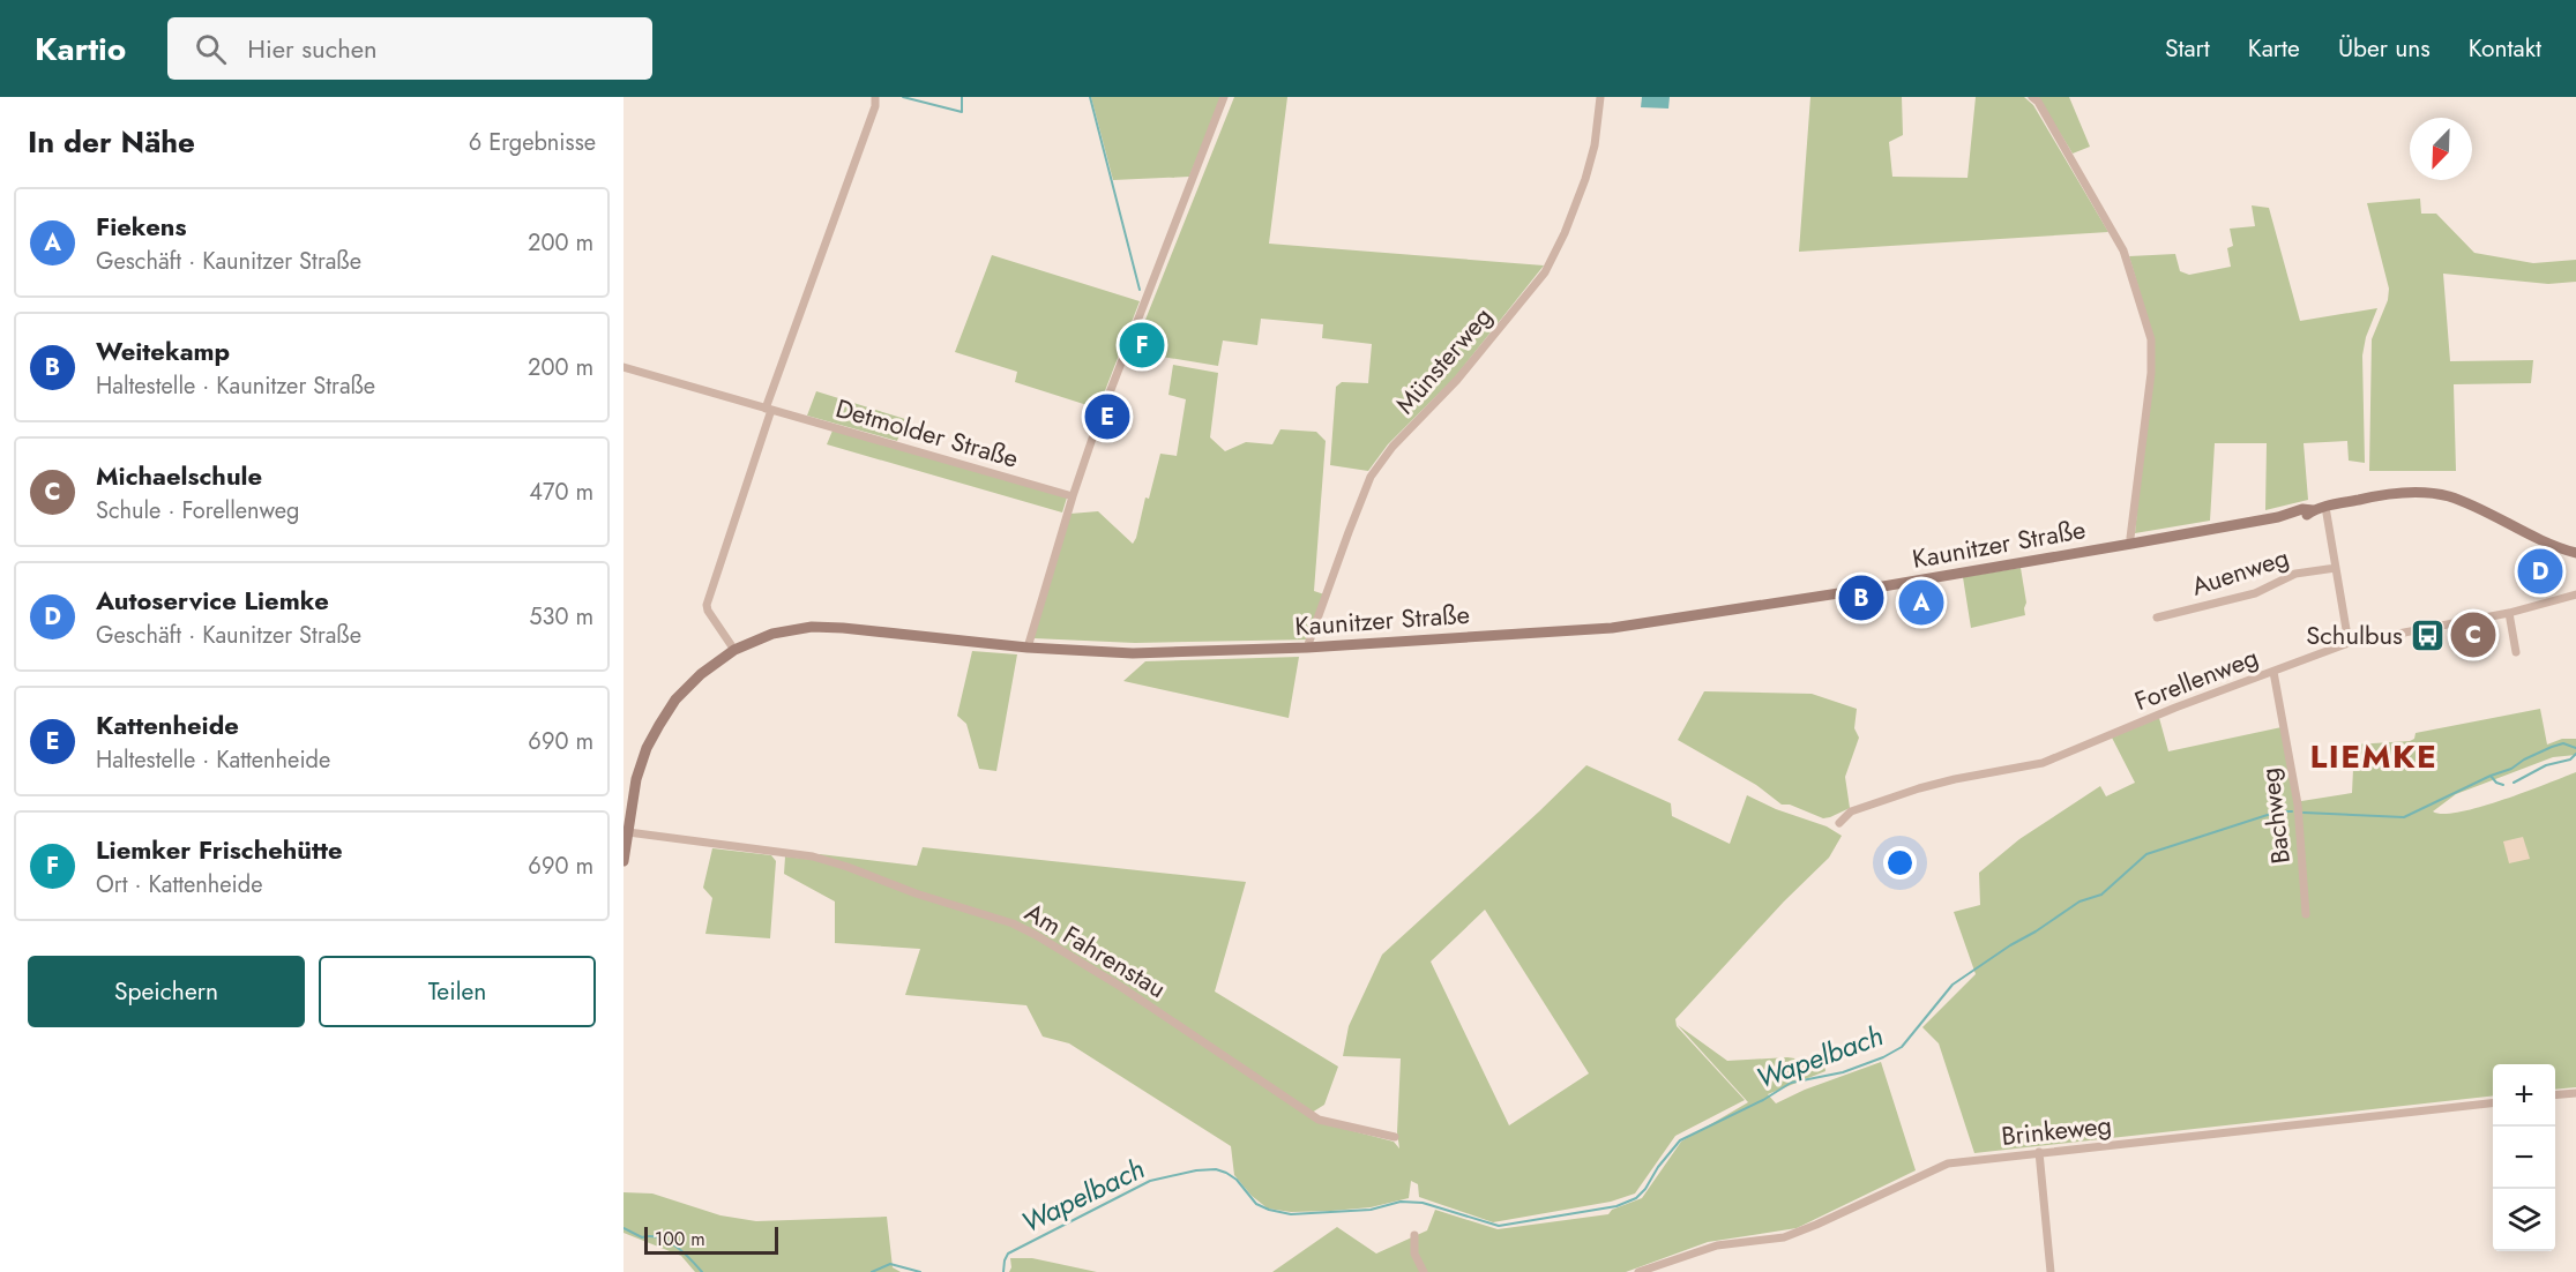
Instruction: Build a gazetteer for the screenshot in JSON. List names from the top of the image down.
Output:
{
  "streets": {
    "street": [
      "Münsterweg",
      "Detmolder Straße",
      "Kaunitzer Straße",
      "Auenweg",
      "Forellenweg",
      "Bachweg",
      "Am Fahrenstau",
      "Brinkeweg"
    ]
  },
  "crossings": [
    ["Münsterweg", "Kaunitzer Straße"],
    ["Kaunitzer Straße", "Am Fahrenstau"],
    ["Forellenweg", "Bachweg"]
  ],
  "districts": ["LIEMKE"],
  "water": ["Wapelbach"],
  "places": {
    "bus stop": ["Schulbus"]
  },
  "scale_bar": "100 m",
  "north": "bottom left",
  "page": {
    "header": "Kartio",
    "search": "Hier suchen",
    "nav": [
      "Start",
      "Karte",
      "Über uns",
      "Kontakt"
    ],
    "heading": ["In der Nähe", "6 Ergebnisse"],
    "list": [
      {
        "mark": "A",
        "name": "Fiekens",
        "note": "Geschäft · Kaunitzer Straße",
        "value": "200 m"
      },
      {
        "mark": "B",
        "name": "Weitekamp",
        "note": "Haltestelle · Kaunitzer Straße",
        "value": "200 m"
      },
      {
        "mark": "C",
        "name": "Michaelschule",
        "note": "Schule · Forellenweg",
        "value": "470 m"
      },
      {
        "mark": "D",
        "name": "Autoservice Liemke",
        "note": "Geschäft · Kaunitzer Straße",
        "value": "530 m"
      },
      {
        "mark": "E",
        "name": "Kattenheide",
        "note": "Haltestelle · Kattenheide",
        "value": "690 m"
      },
      {
        "mark": "F",
        "name": "Liemker Frischehütte",
        "note": "Ort · Kattenheide",
        "value": "690 m"
      }
    ],
    "pins": [
      "F",
      "E",
      "D",
      "B",
      "A",
      "C"
    ],
    "buttons": ["Speichern", "Teilen"],
    "map_buttons": ["+", "−"],
    "scale": "100 m"
  }
}
